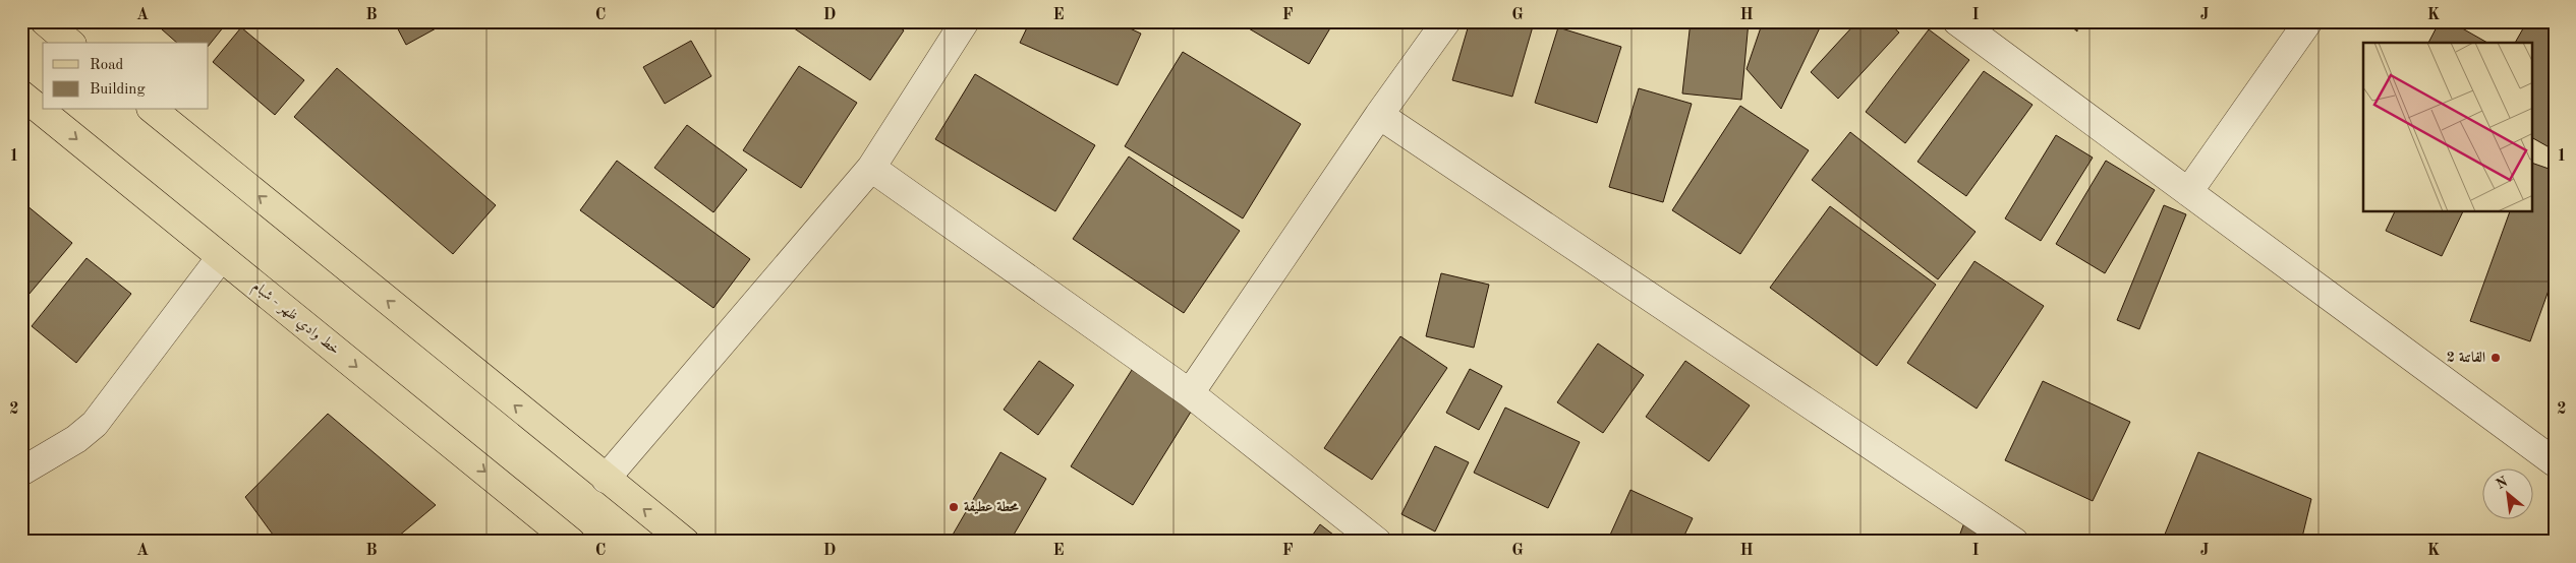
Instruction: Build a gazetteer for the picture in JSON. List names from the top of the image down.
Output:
{
  "streets": {
    "main road": ["خط وادي ظهر - شبام"]
  },
  "places": ["الفاتنة 2", "محطة عطيفة"],
  "legend": ["Road", "Building"],
  "north": "top left",
  "grid": {
    "columns": [
      "A",
      "B",
      "C",
      "D",
      "E",
      "F",
      "G",
      "H",
      "I",
      "J",
      "K"
    ],
    "rows": ["1", "2"]
  }
}
